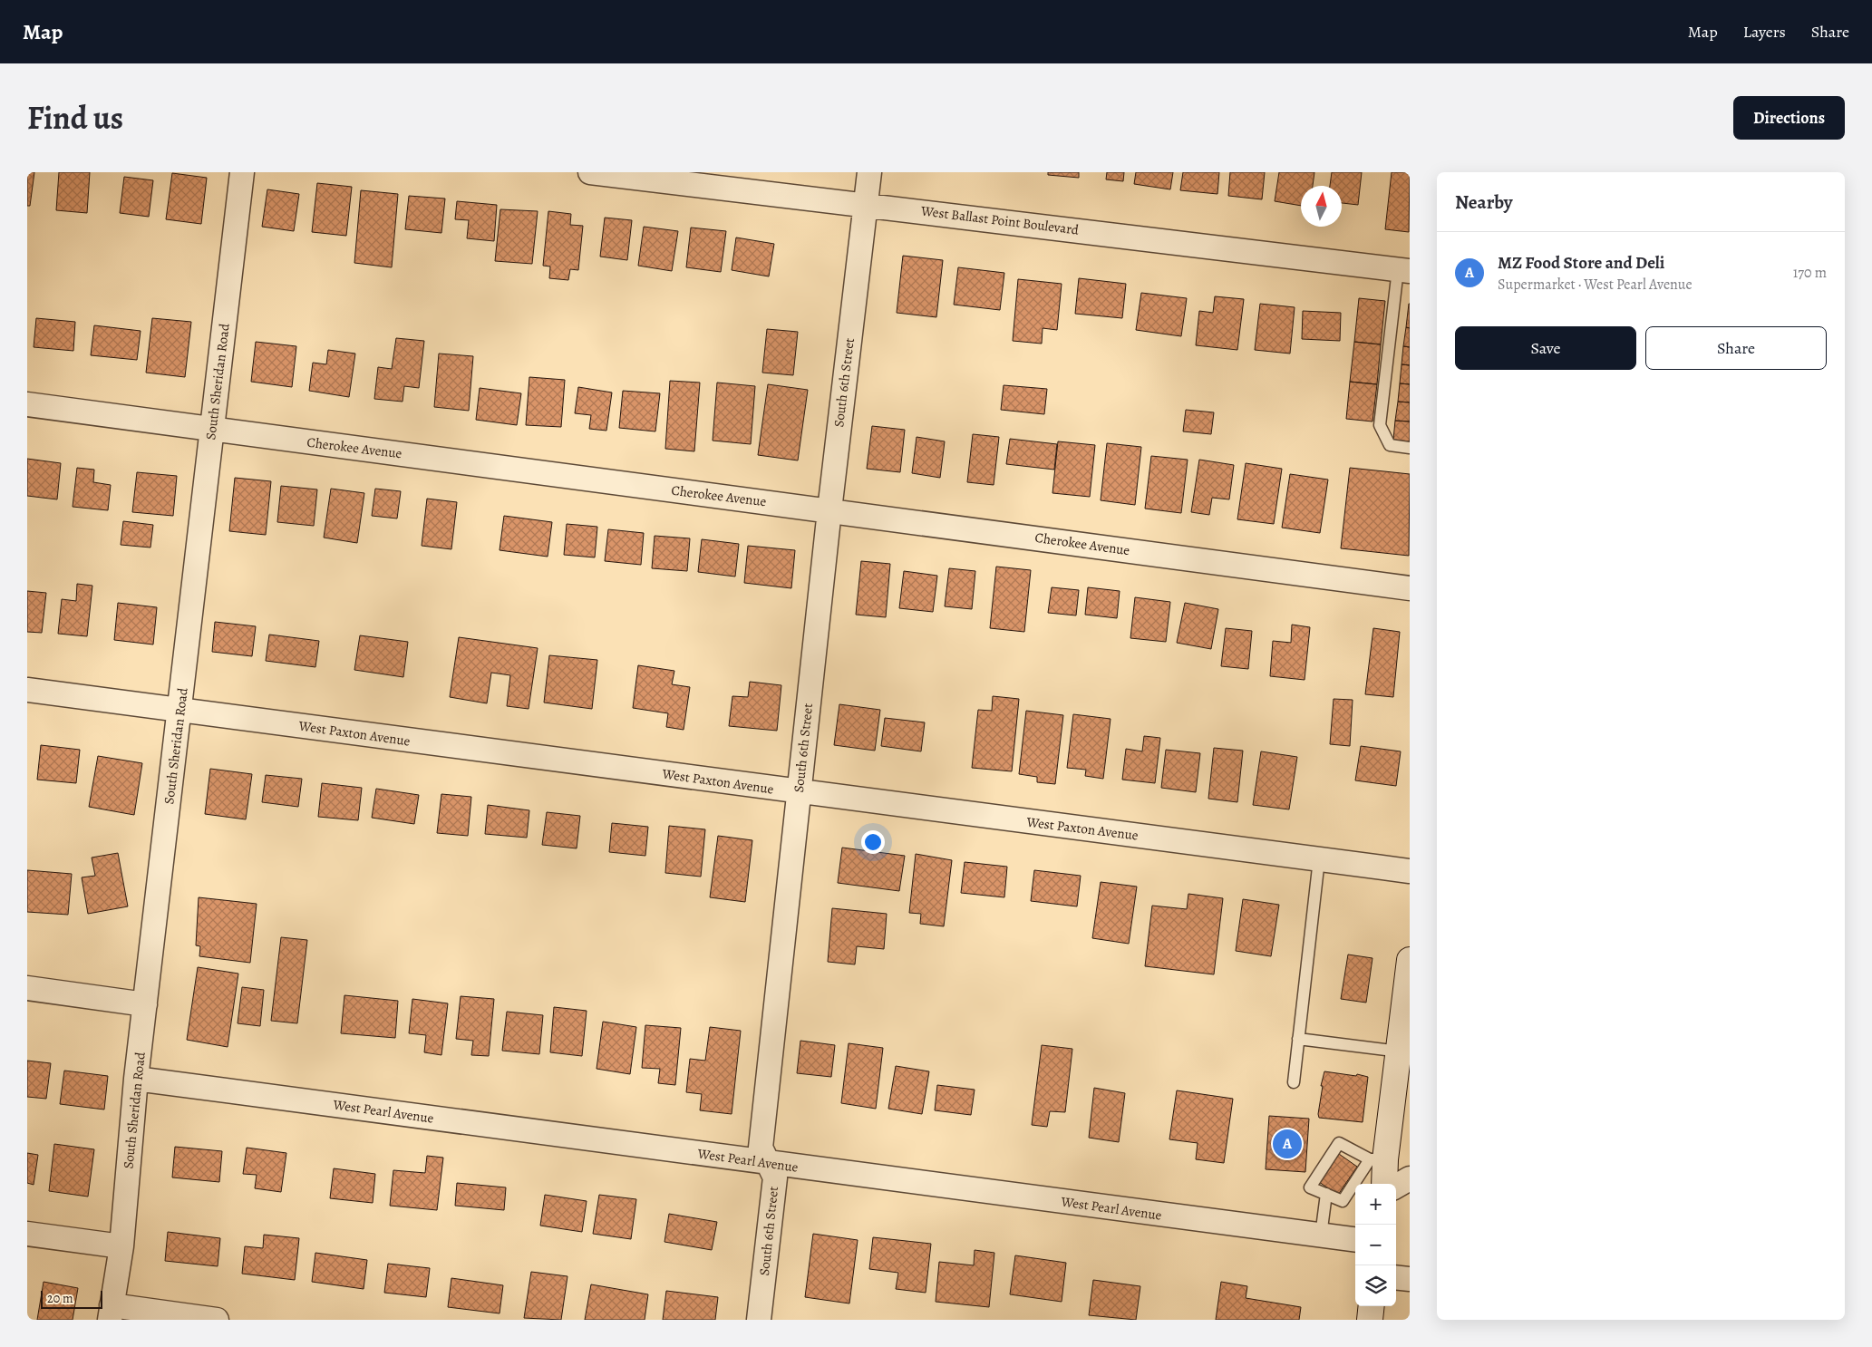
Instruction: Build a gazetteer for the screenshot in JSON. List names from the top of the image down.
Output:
{
  "streets": {
    "street": [
      "West Ballast Point Boulevard",
      "South Sheridan Road",
      "South 6th Street",
      "Cherokee Avenue",
      "West Paxton Avenue",
      "West Pearl Avenue"
    ]
  },
  "crossings": [
    ["West Ballast Point Boulevard", "South 6th Street"],
    ["South Sheridan Road", "Cherokee Avenue"],
    ["South Sheridan Road", "West Paxton Avenue"],
    ["South Sheridan Road", "West Pearl Avenue"],
    ["South 6th Street", "Cherokee Avenue"],
    ["South 6th Street", "West Paxton Avenue"],
    ["South 6th Street", "West Pearl Avenue"]
  ],
  "scale_bar": "20 m",
  "north": "top",
  "page": {
    "header": "Map",
    "nav": ["Map", "Layers", "Share"],
    "title": "Find us",
    "buttons": [
      "Directions",
      ["Save", "Share"]
    ],
    "heading": "Nearby",
    "list": [
      {
        "mark": "A",
        "name": "MZ Food Store and Deli",
        "note": "Supermarket · West Pearl Avenue",
        "value": "170 m"
      }
    ],
    "pins": "A",
    "map_buttons": ["+", "−"],
    "scale": "20 m"
  }
}
